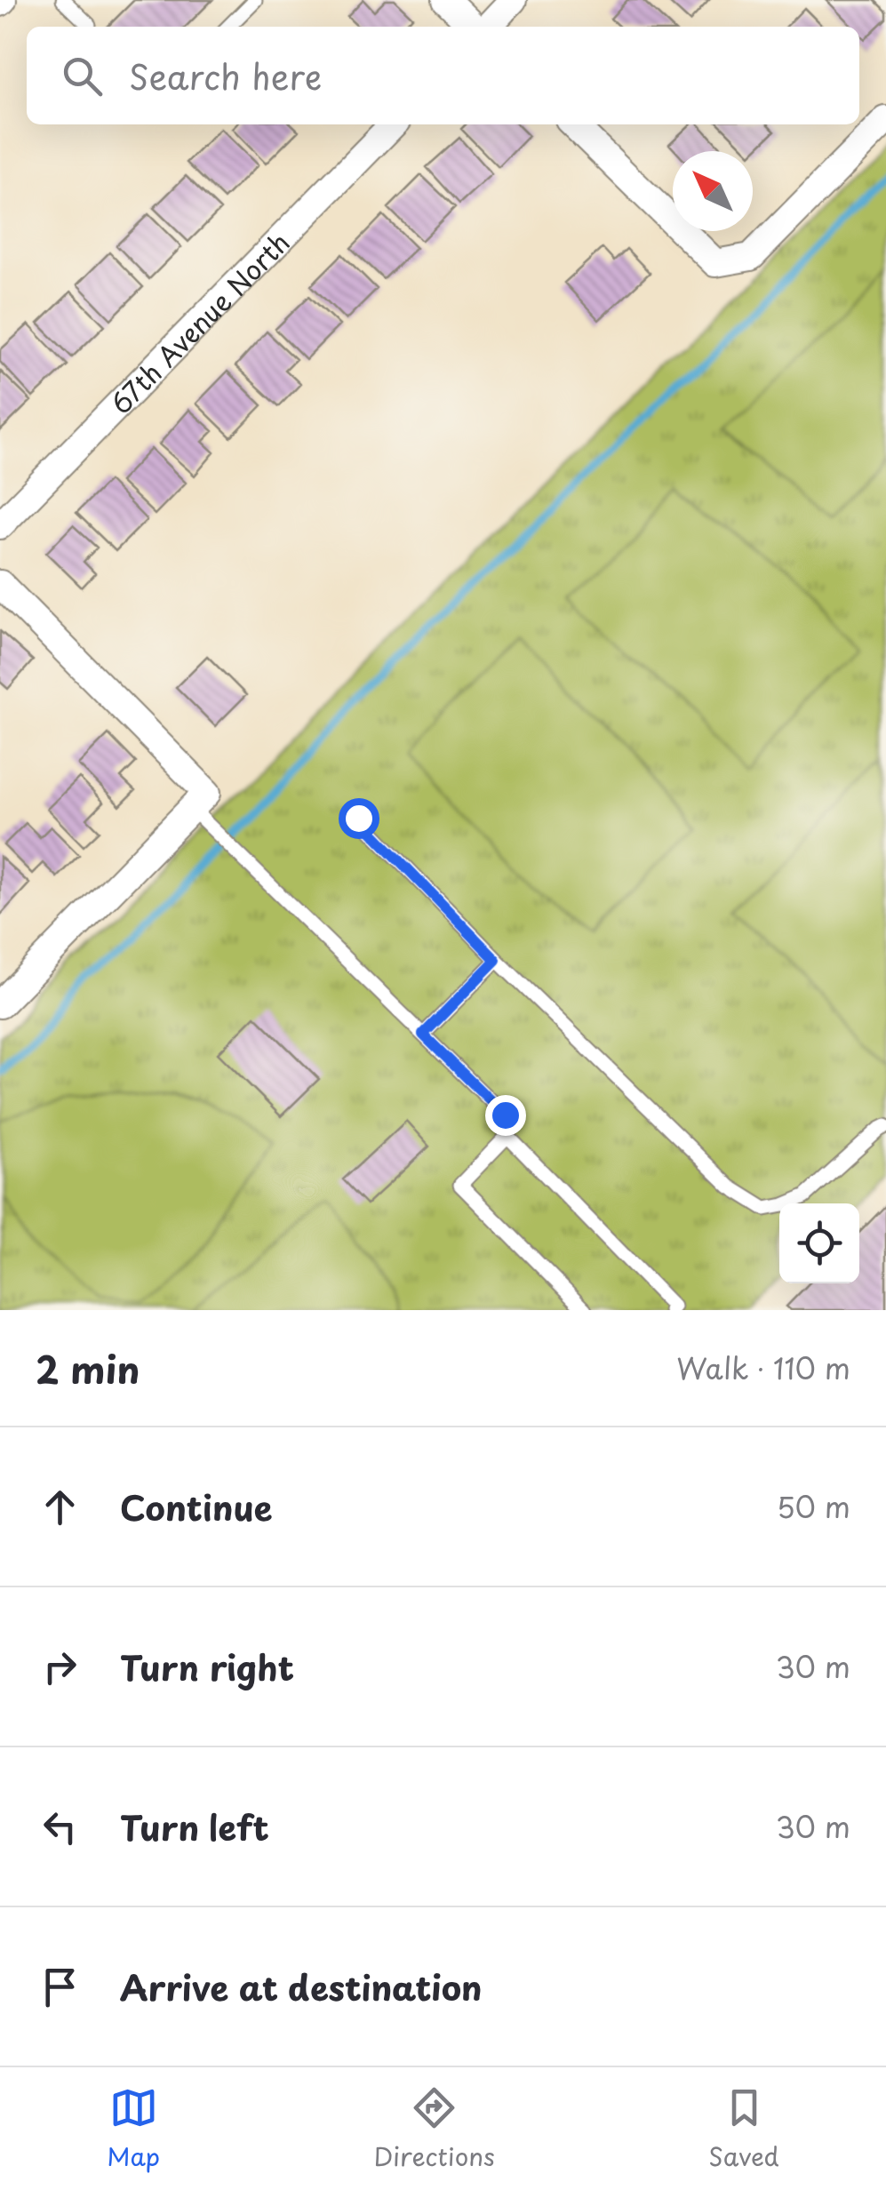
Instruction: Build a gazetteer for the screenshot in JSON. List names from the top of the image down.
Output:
{
  "streets": {
    "street": ["67th Avenue North"]
  },
  "north": "top left",
  "page": {
    "search": "Search here",
    "heading": ["2 min", "Walk · 110 m"],
    "list": [
      ["Continue", "50 m"],
      ["Turn right", "30 m"],
      ["Turn left", "30 m"],
      "Arrive at destination"
    ],
    "nav": ["Map", "Directions", "Saved"]
  }
}
